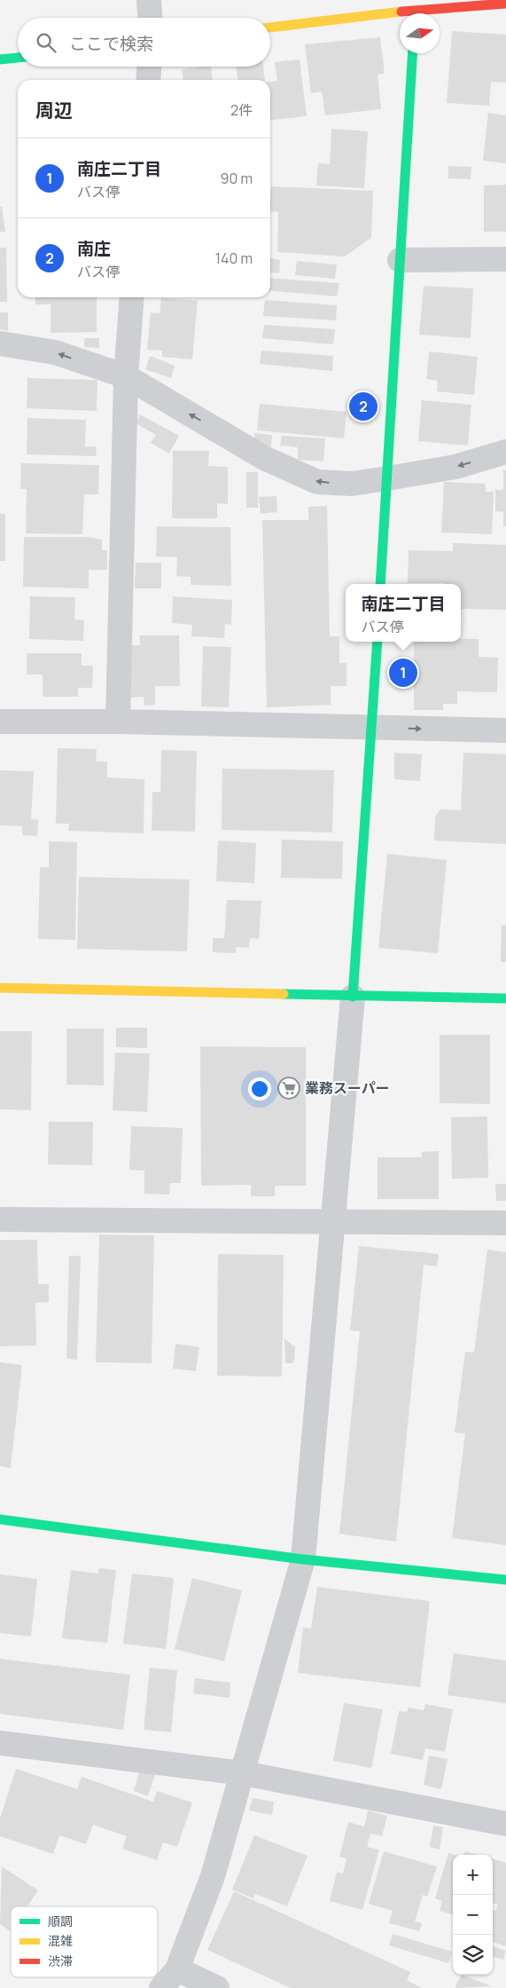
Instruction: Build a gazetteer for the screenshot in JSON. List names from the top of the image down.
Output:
{
  "places": {
    "supermarket": ["業務スーパー"]
  },
  "legend": ["順調", "混雑", "渋滞"],
  "north": "right",
  "page": {
    "search": "ここで検索",
    "heading": ["周辺", "2件"],
    "list": [
      {
        "mark": "1",
        "name": "南庄二丁目",
        "note": "バス停",
        "value": "90 m"
      },
      {
        "mark": "2",
        "name": "南庄",
        "note": "バス停",
        "value": "140 m"
      }
    ],
    "pins": ["2", "1"],
    "popup": ["南庄二丁目", "バス停"],
    "map_buttons": ["+", "−"]
  }
}
